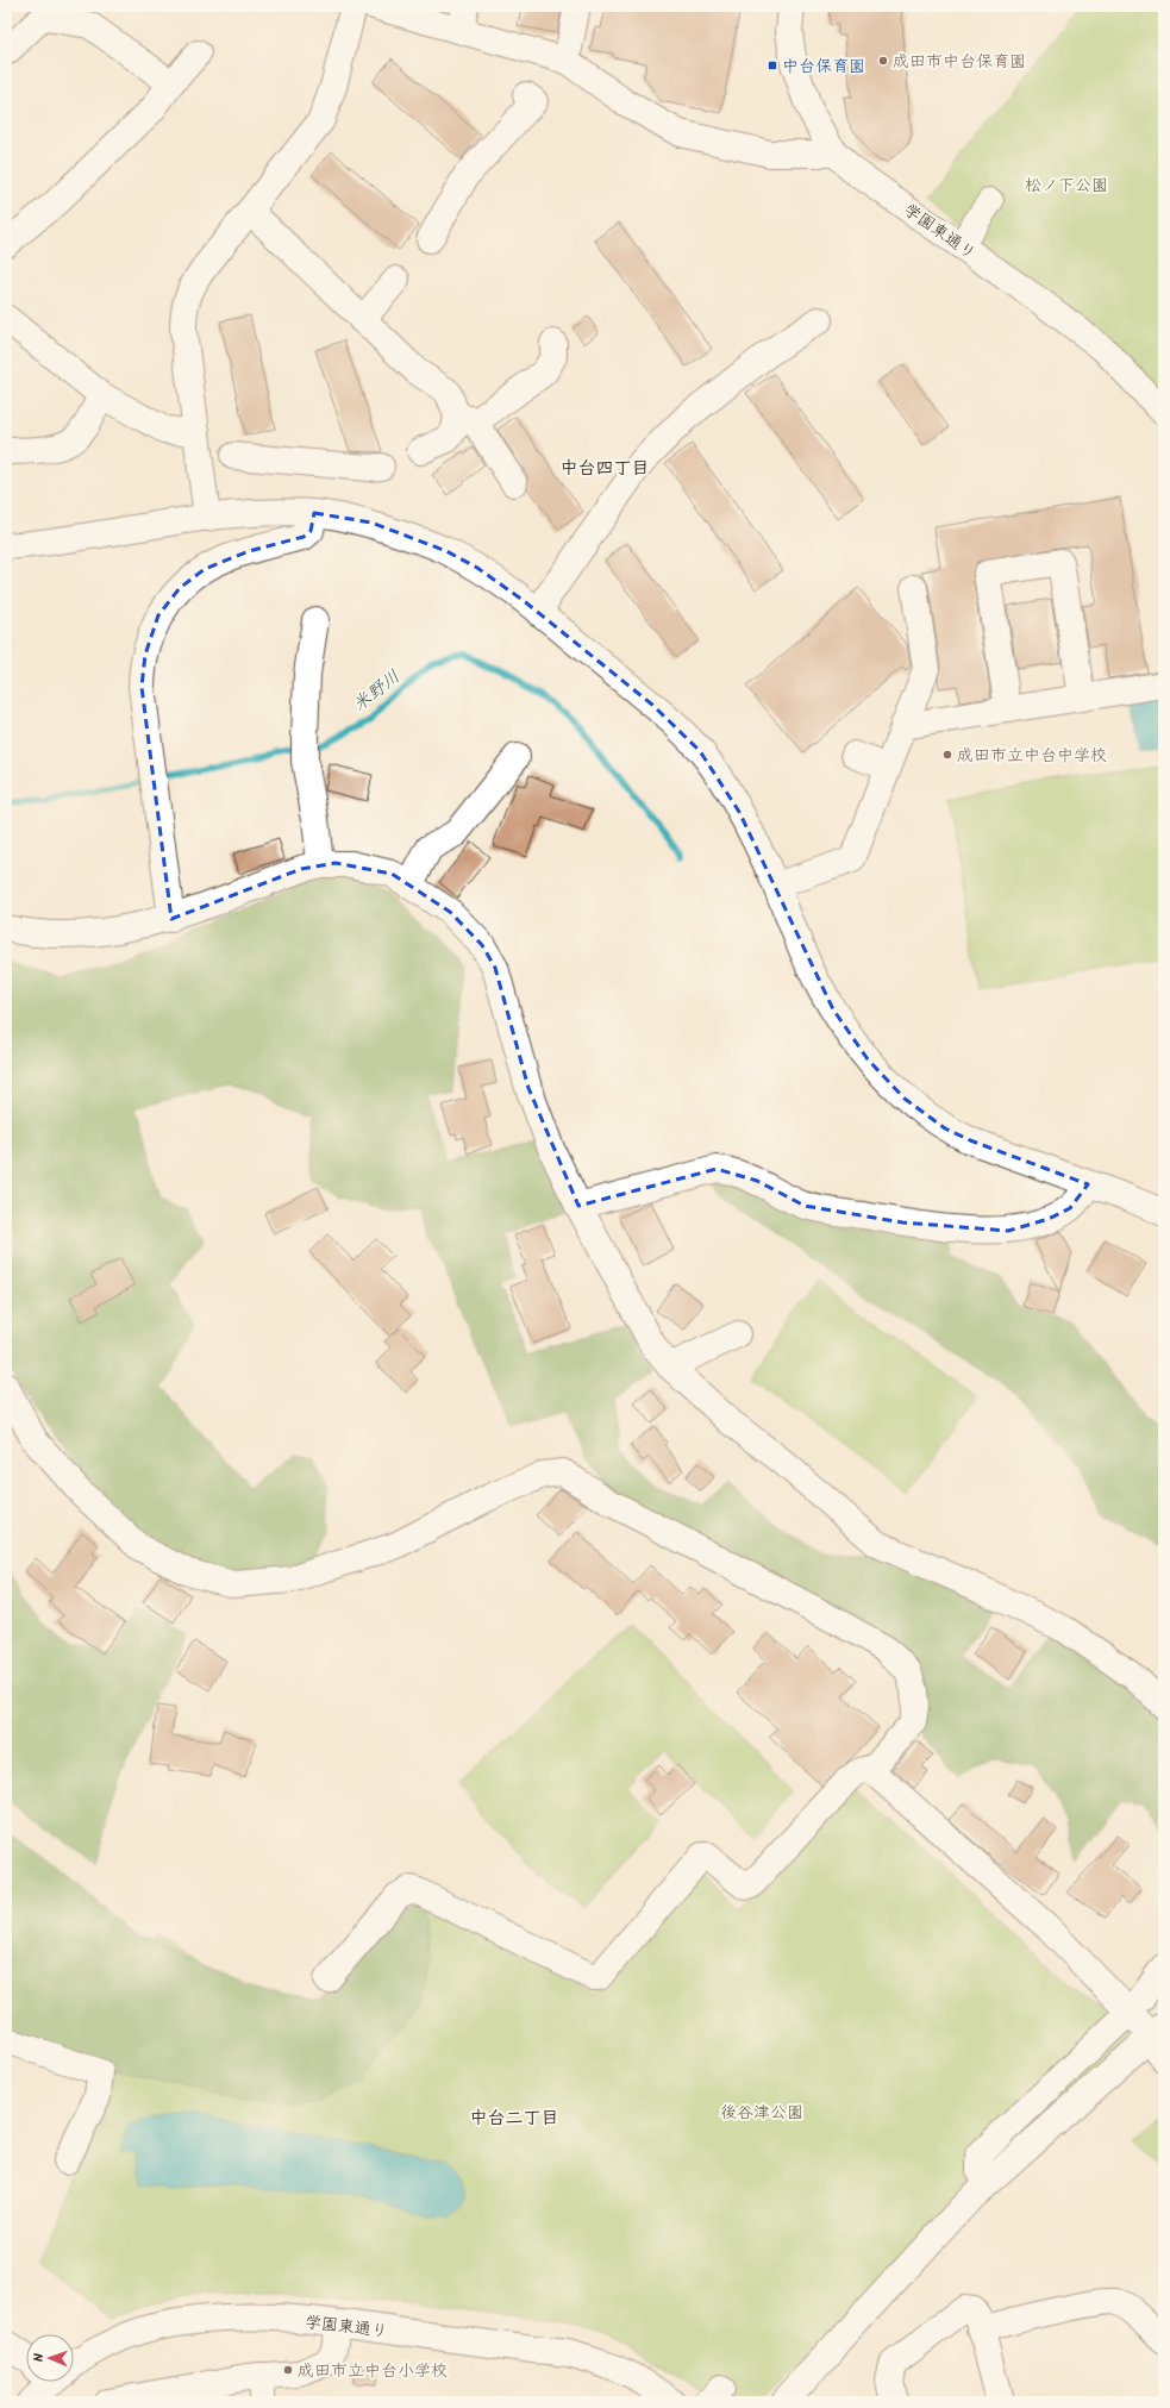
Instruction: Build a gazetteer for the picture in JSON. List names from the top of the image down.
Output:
{
  "streets": {
    "street": ["学園東通り"]
  },
  "districts": ["中台四丁目", "中台二丁目"],
  "water": ["米野川"],
  "parks": ["松ノ下公園", "後谷津公園"],
  "places": {
    "other": ["成田市中台保育園", "成田市立中台中学校", "成田市立中台小学校"],
    "transit": ["中台保育園"]
  },
  "north": "left"
}
